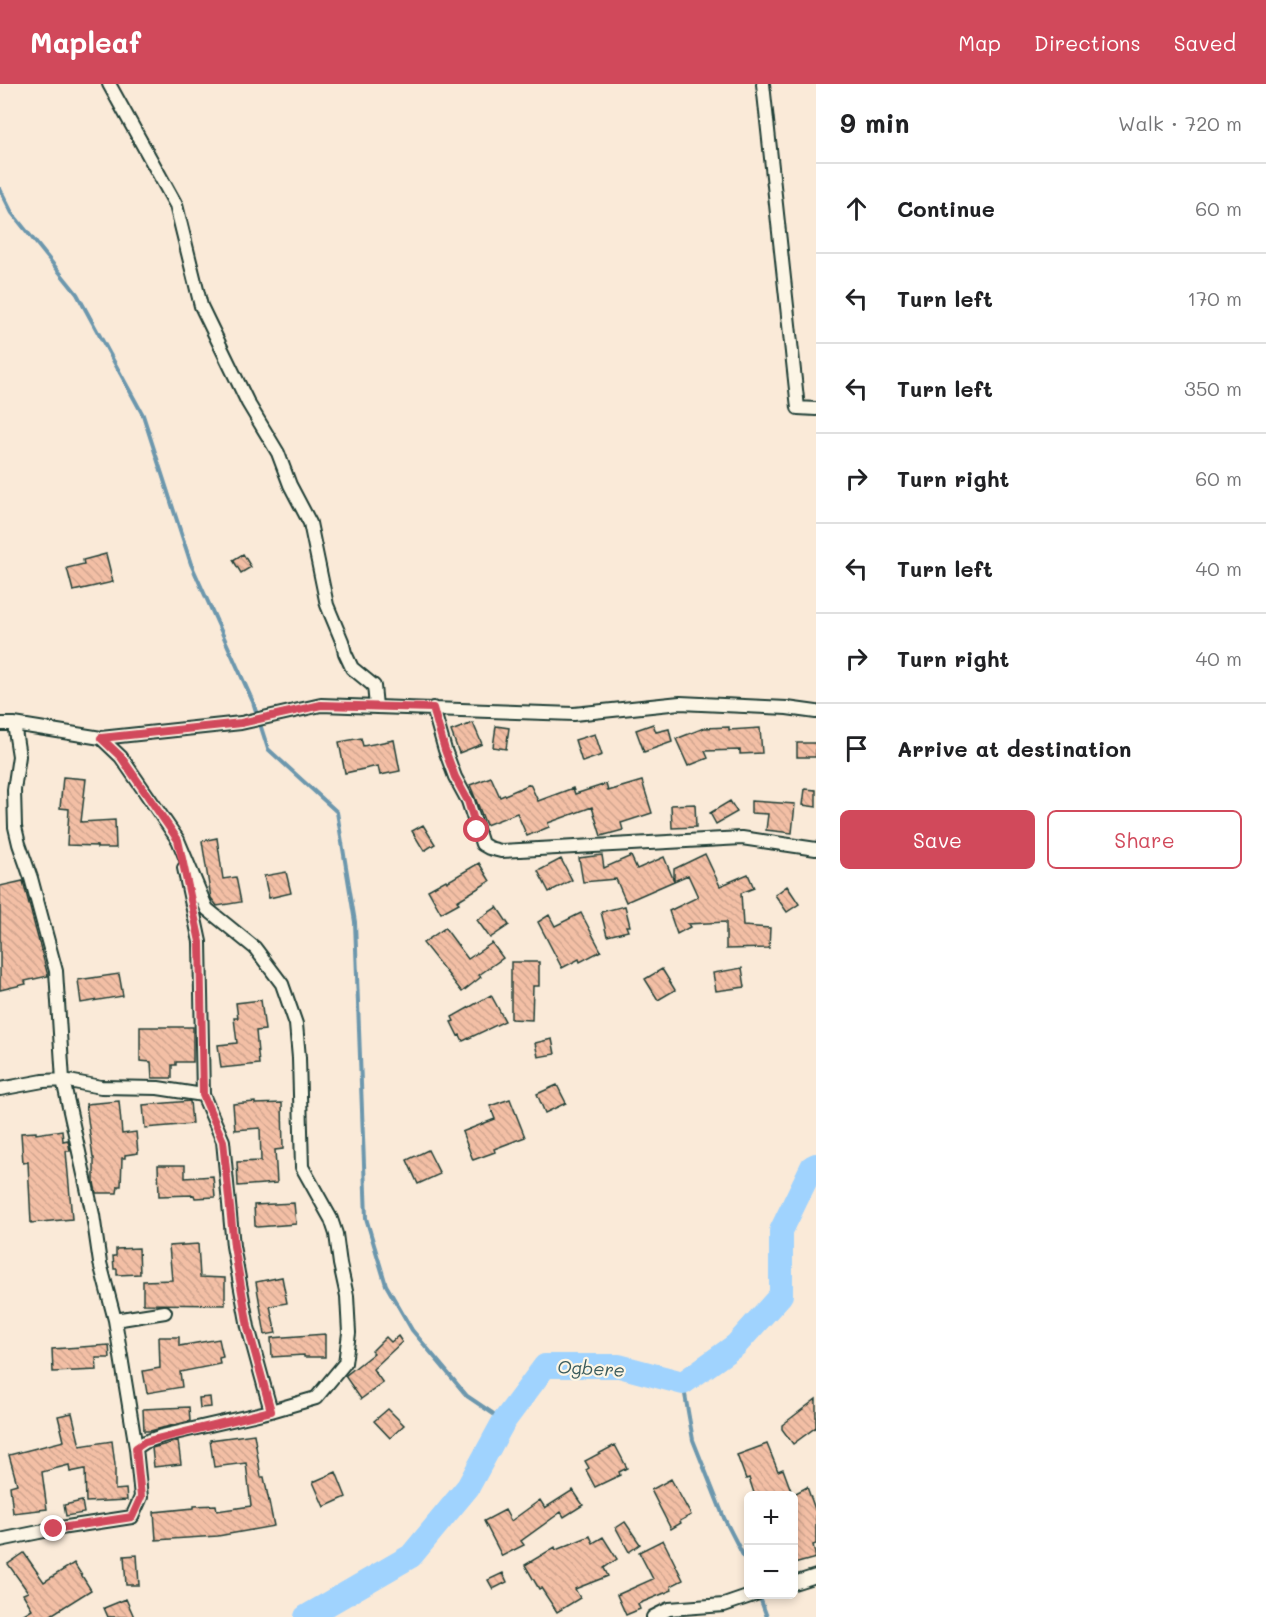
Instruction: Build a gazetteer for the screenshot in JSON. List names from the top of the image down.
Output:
{
  "water": ["Ogbere"],
  "page": {
    "header": "Mapleaf",
    "nav": ["Map", "Directions", "Saved"],
    "heading": ["9 min", "Walk · 720 m"],
    "list": [
      ["Continue", "60 m"],
      ["Turn left", "170 m"],
      ["Turn left", "350 m"],
      ["Turn right", "60 m"],
      ["Turn left", "40 m"],
      ["Turn right", "40 m"],
      "Arrive at destination"
    ],
    "buttons": ["Save", "Share"],
    "map_buttons": ["+", "−"]
  }
}
